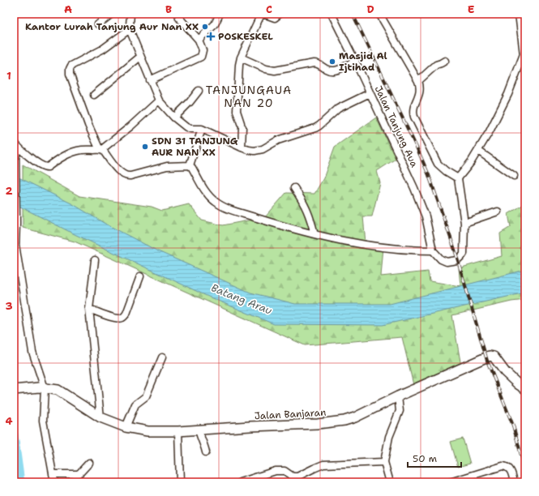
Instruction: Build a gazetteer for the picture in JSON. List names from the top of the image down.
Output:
{
  "streets": {
    "street": ["Jalan Tanjung Aua", "Jalan Banjaran"]
  },
  "districts": ["TANJUNGAUA NAN 20"],
  "water": ["Batang Arau"],
  "places": {
    "other": ["Kantor Lurah Tanjung Aur Nan XX", "Masjid Al Ijtihad", "SDN 31 TANJUNG AUR NAN XX"],
    "health": ["POSKESKEL"]
  },
  "scale_bar": "50 m",
  "grid": {
    "columns": [
      "A",
      "B",
      "C",
      "D",
      "E"
    ],
    "rows": [
      "1",
      "2",
      "3",
      "4"
    ]
  }
}
